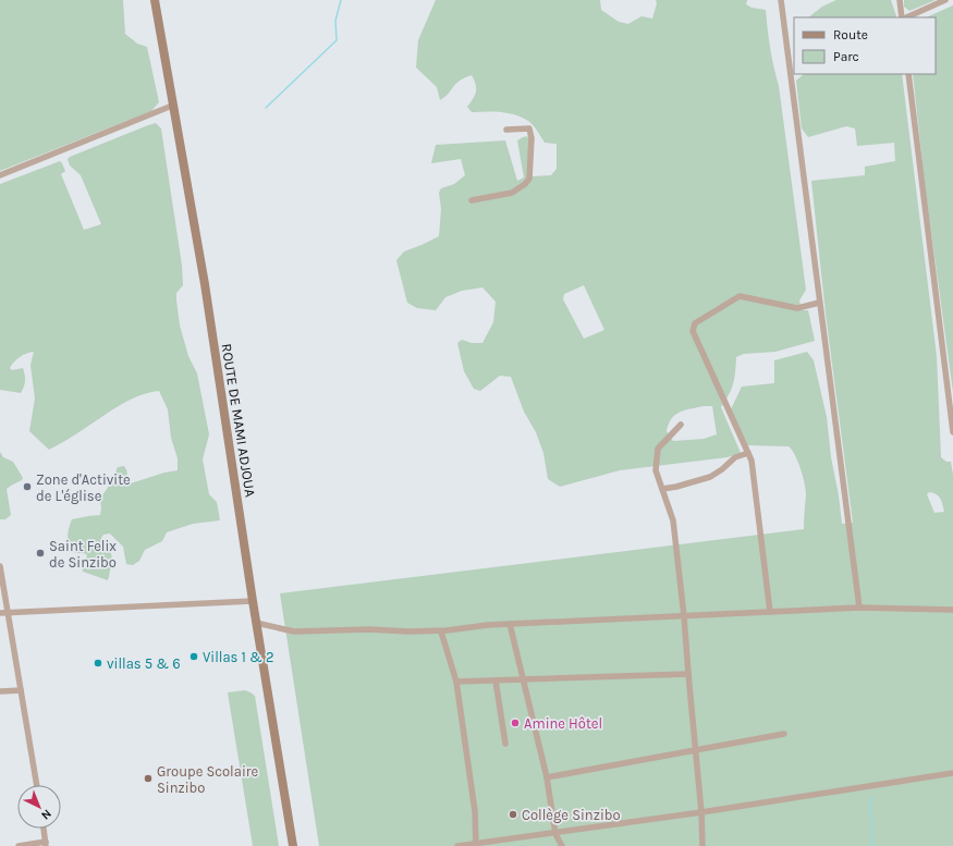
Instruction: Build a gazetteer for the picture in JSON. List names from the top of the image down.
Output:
{
  "streets": {
    "street": ["ROUTE DE MAMI ADJOUA"]
  },
  "places": [
    "Zone d'Activite de L'église",
    "Saint Felix de Sinzibo",
    "Villas 1 & 2",
    "villas 5 & 6",
    "Amine Hôtel",
    "Groupe Scolaire Sinzibo",
    "Collège Sinzibo"
  ],
  "legend": ["Route", "Parc"],
  "north": "bottom right"
}
